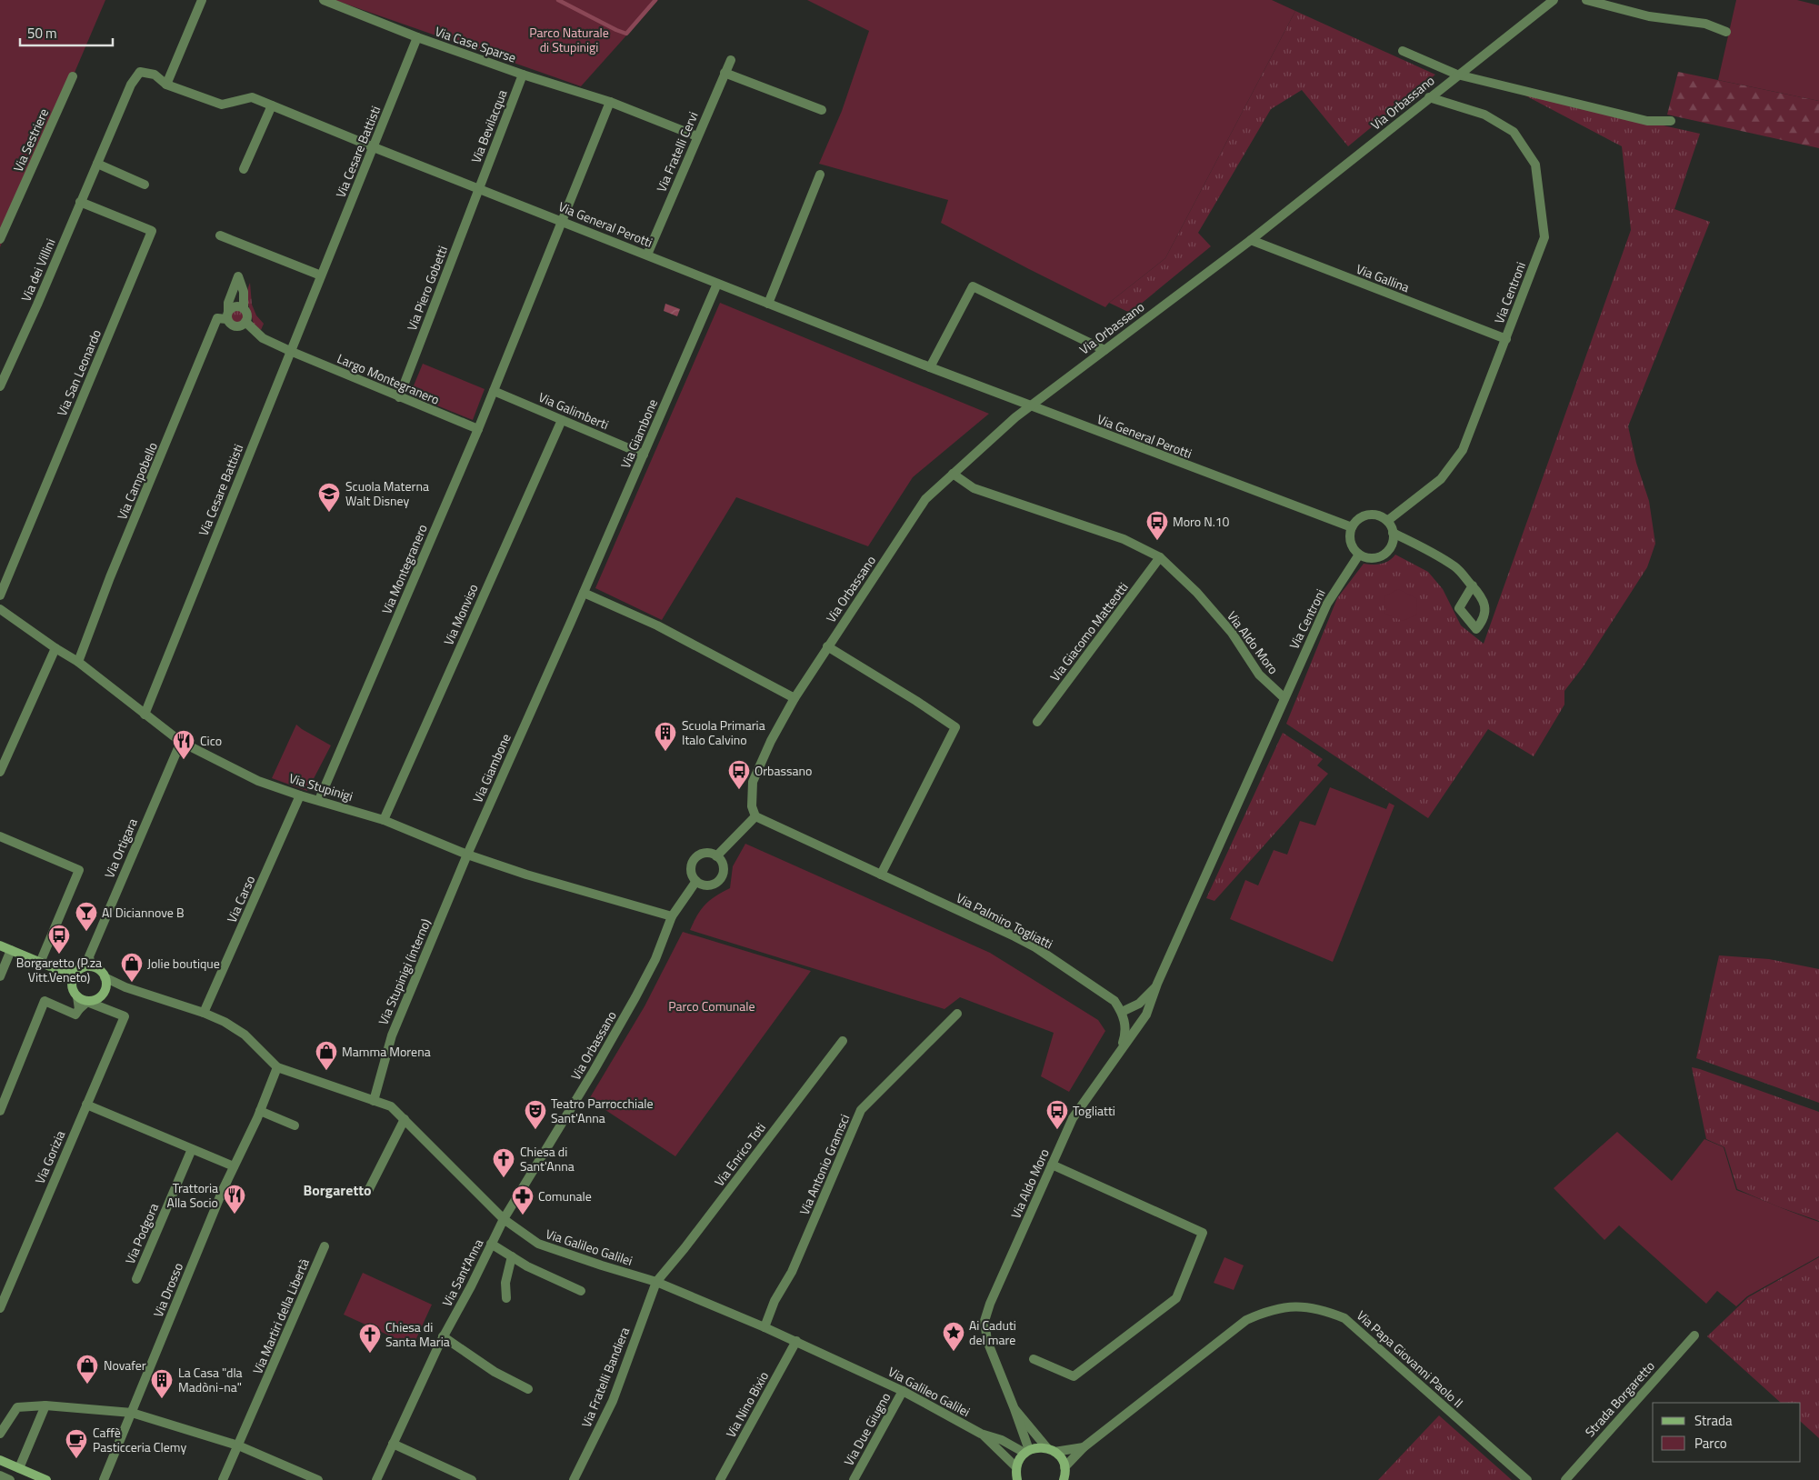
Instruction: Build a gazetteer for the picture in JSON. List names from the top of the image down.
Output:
{
  "streets": {
    "street": [
      "Via Case Sparse",
      "Via Orbassano",
      "Via Bevilacqua",
      "Via Sestriere",
      "Via Cesare Battisti",
      "Via Fratelli Cervi",
      "Via General Perotti",
      "Via dei Villini",
      "Via Gallina",
      "Via Piero Gobetti",
      "Via Centroni",
      "Via San Leonardo",
      "Largo Montegranero",
      "Via Galimberti",
      "Via Giambone",
      "Via Campobello",
      "Via Montegranero",
      "Via Monviso",
      "Via Giacomo Matteotti",
      "Via Aldo Moro",
      "Via Stupinigi",
      "Via Ortigara",
      "Via Carso",
      "Via Palmiro Togliatti",
      "Via Stupinigi (interno)",
      "Via Enrico Toti",
      "Via Gorizia",
      "Via Antonio Gramsci",
      "Via Podgora",
      "Via Galileo Galilei",
      "Via Sant'Anna",
      "Via Drosso",
      "Via Martiri della Libertà",
      "Via Papa Giovanni Paolo II",
      "Via Fratelli Bandiera",
      "Strada Borgaretto",
      "Via Nino Bixio",
      "Via Due Giugno"
    ]
  },
  "crossings": [
    ["Via Case Sparse", "Via Bevilacqua"],
    ["Via Case Sparse", "Via Cesare Battisti"],
    ["Via Case Sparse", "Via Fratelli Cervi"],
    ["Via Case Sparse", "Via Montegranero"],
    ["Via Orbassano", "Via General Perotti"],
    ["Via Orbassano", "Via Gallina"],
    ["Via Orbassano", "Via Centroni"],
    ["Via Orbassano", "Via Aldo Moro"],
    ["Via Orbassano", "Via Stupinigi"],
    ["Via Orbassano", "Via Palmiro Togliatti"],
    ["Via Orbassano", "Via Galileo Galilei"],
    ["Via Orbassano", "Via Sant'Anna"],
    ["Via Bevilacqua", "Via General Perotti"],
    ["Via Bevilacqua", "Via Piero Gobetti"],
    ["Via Cesare Battisti", "Via General Perotti"],
    ["Via Cesare Battisti", "Largo Montegranero"],
    ["Via Cesare Battisti", "Via Stupinigi"],
    ["Via Fratelli Cervi", "Via General Perotti"],
    ["Via General Perotti", "Via dei Villini"],
    ["Via General Perotti", "Via Piero Gobetti"],
    ["Via General Perotti", "Via Centroni"],
    ["Via General Perotti", "Via Giambone"],
    ["Via General Perotti", "Via Montegranero"],
    ["Via dei Villini", "Via San Leonardo"],
    ["Via Gallina", "Via Centroni"],
    ["Via Piero Gobetti", "Largo Montegranero"],
    ["Via Centroni", "Via Aldo Moro"],
    ["Largo Montegranero", "Via Montegranero"],
    ["Via Galimberti", "Via Giambone"],
    ["Via Galimberti", "Via Montegranero"],
    ["Via Galimberti", "Via Monviso"],
    ["Via Giambone", "Via Stupinigi"],
    ["Via Giambone", "Via Stupinigi (interno)"],
    ["Via Campobello", "Via Stupinigi"],
    ["Via Montegranero", "Via Stupinigi"],
    ["Via Monviso", "Via Stupinigi"],
    ["Via Giacomo Matteotti", "Via Aldo Moro"],
    ["Via Aldo Moro", "Via Palmiro Togliatti"],
    ["Via Aldo Moro", "Via Galileo Galilei"],
    ["Via Aldo Moro", "Via Papa Giovanni Paolo II"],
    ["Via Stupinigi", "Via Ortigara"],
    ["Via Stupinigi", "Via Carso"],
    ["Via Stupinigi", "Via Stupinigi (interno)"],
    ["Via Ortigara", "Via Gorizia"],
    ["Via Ortigara", "Via Galileo Galilei"],
    ["Via Carso", "Via Galileo Galilei"],
    ["Via Stupinigi (interno)", "Via Galileo Galilei"],
    ["Via Enrico Toti", "Via Galileo Galilei"],
    ["Via Enrico Toti", "Via Fratelli Bandiera"],
    ["Via Gorizia", "Via Galileo Galilei"],
    ["Via Antonio Gramsci", "Via Galileo Galilei"],
    ["Via Galileo Galilei", "Via Sant'Anna"],
    ["Via Galileo Galilei", "Via Drosso"],
    ["Via Galileo Galilei", "Via Fratelli Bandiera"],
    ["Via Galileo Galilei", "Via Nino Bixio"],
    ["Via Galileo Galilei", "Via Due Giugno"]
  ],
  "districts": ["Borgaretto"],
  "parks": ["Parco Naturale di Stupinigi", "Parco Comunale"],
  "places": {
    "school or university": ["Scuola Materna Walt Disney"],
    "bus stop": [
      "Moro N.10",
      "Orbassano",
      "Borgaretto (P.za Vitt.Veneto)",
      "Togliatti"
    ],
    "building": ["Scuola Primaria Italo Calvino", "La Casa \"dla Madòni-na\""],
    "restaurant": ["Cico", "Trattoria Alla Socio"],
    "bar": ["Al Diciannove B"],
    "shop": ["Jolie boutique", "Mamma Morena", "Novafer"],
    "theatre": ["Teatro Parrocchiale Sant'Anna"],
    "church": ["Chiesa di Sant'Anna", "Chiesa di Santa Maria"],
    "pharmacy": ["Comunale"],
    "place": ["Ai Caduti del mare"],
    "cafe": ["Caffè Pasticceria Clemy"]
  },
  "legend": ["Strada", "Parco"],
  "scale_bar": "50 m"
}
